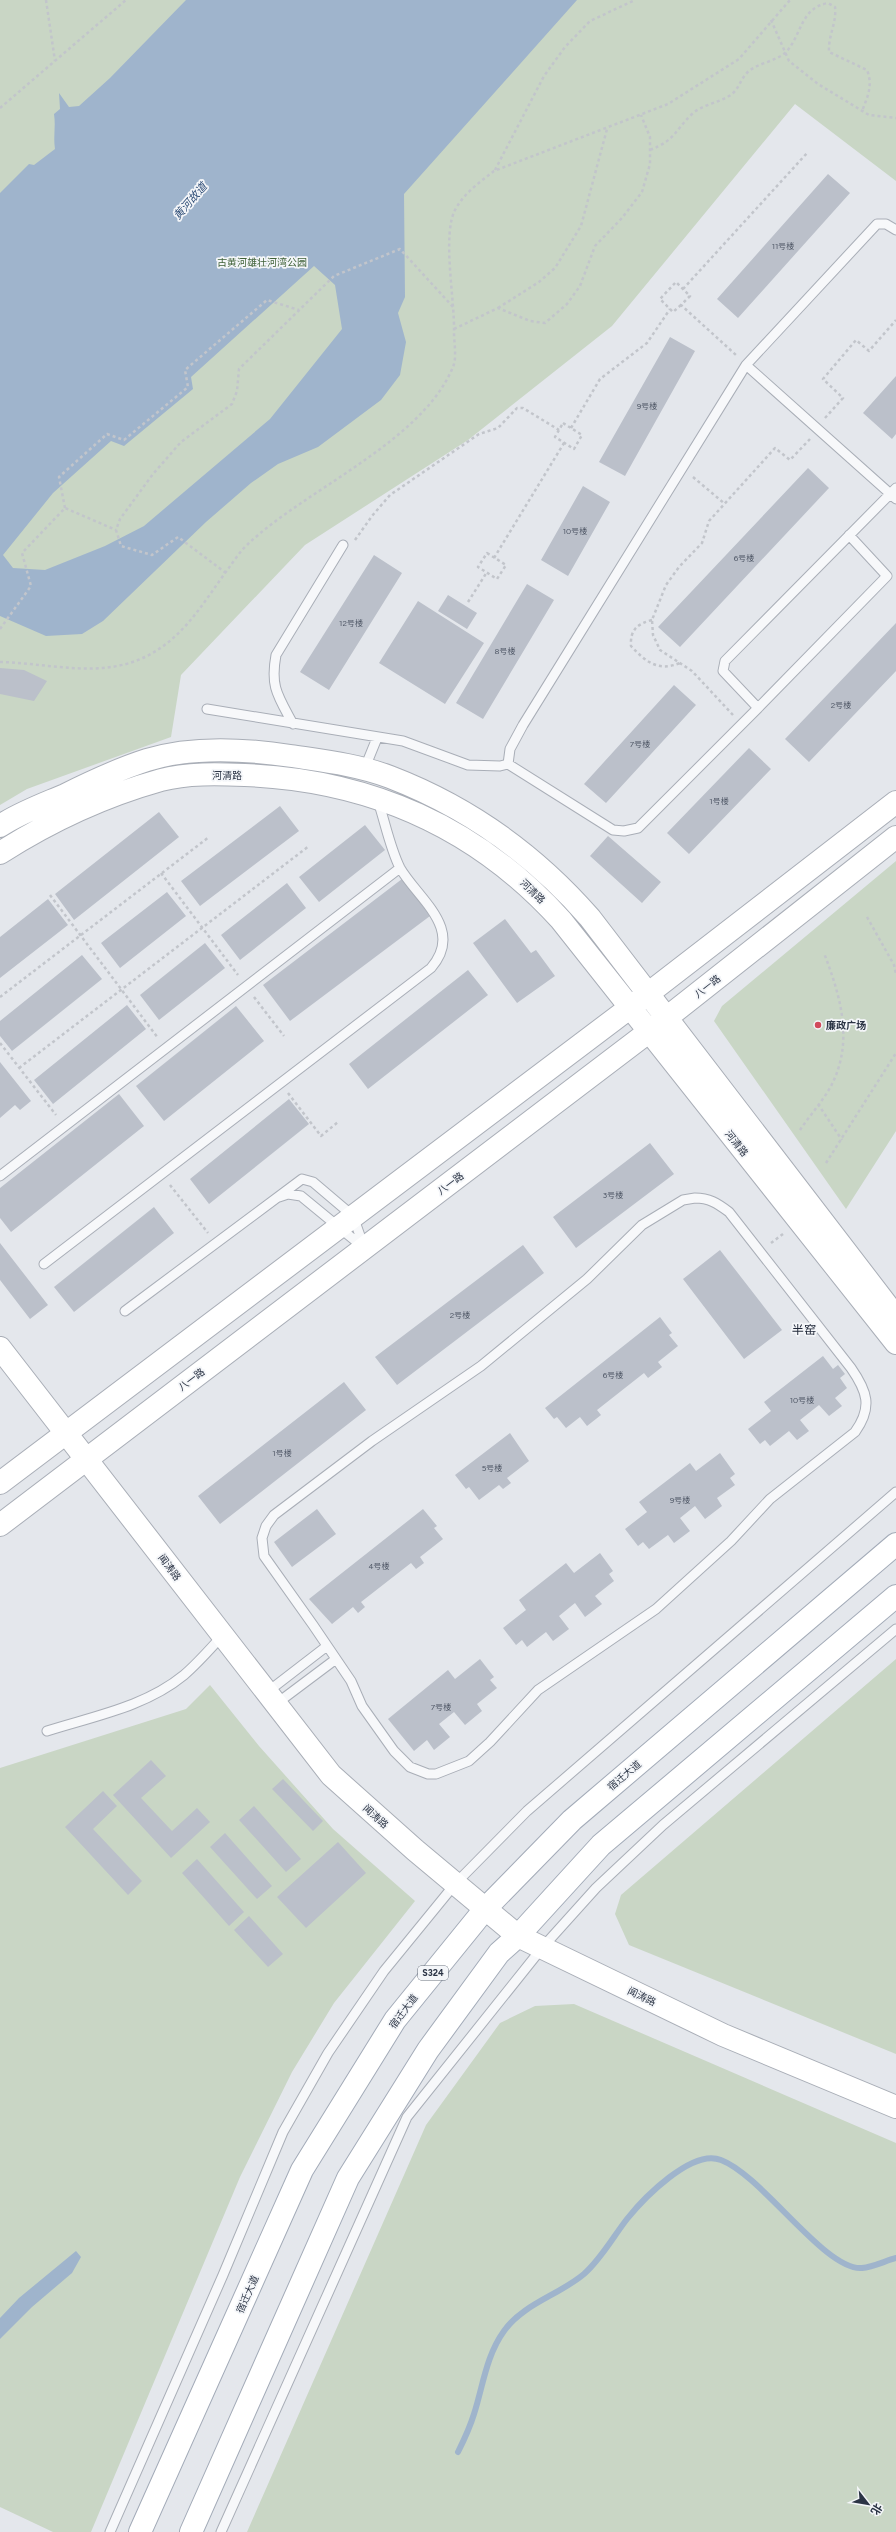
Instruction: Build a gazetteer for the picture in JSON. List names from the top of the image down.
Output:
{
  "streets": {
    "main road": [
      "河清路",
      "八一路",
      "闻涛路",
      "宿迁大道",
      "S324"
    ]
  },
  "crossings": [
    ["河清路", "八一路"],
    ["八一路", "闻涛路"],
    ["闻涛路", "宿迁大道"]
  ],
  "districts": ["半窑"],
  "water": ["黄河故道"],
  "parks": ["古黄河雄壮河湾公园"],
  "places": ["廉政广场"],
  "house_numbers": [
    "11号楼",
    "9号楼",
    "10号楼",
    "6号楼",
    "12号楼",
    "8号楼",
    "2号楼",
    "7号楼",
    "1号楼",
    "3号楼",
    "2号楼",
    "6号楼",
    "10号楼",
    "1号楼",
    "5号楼",
    "9号楼",
    "4号楼",
    "7号楼"
  ],
  "north": "bottom right"
}
